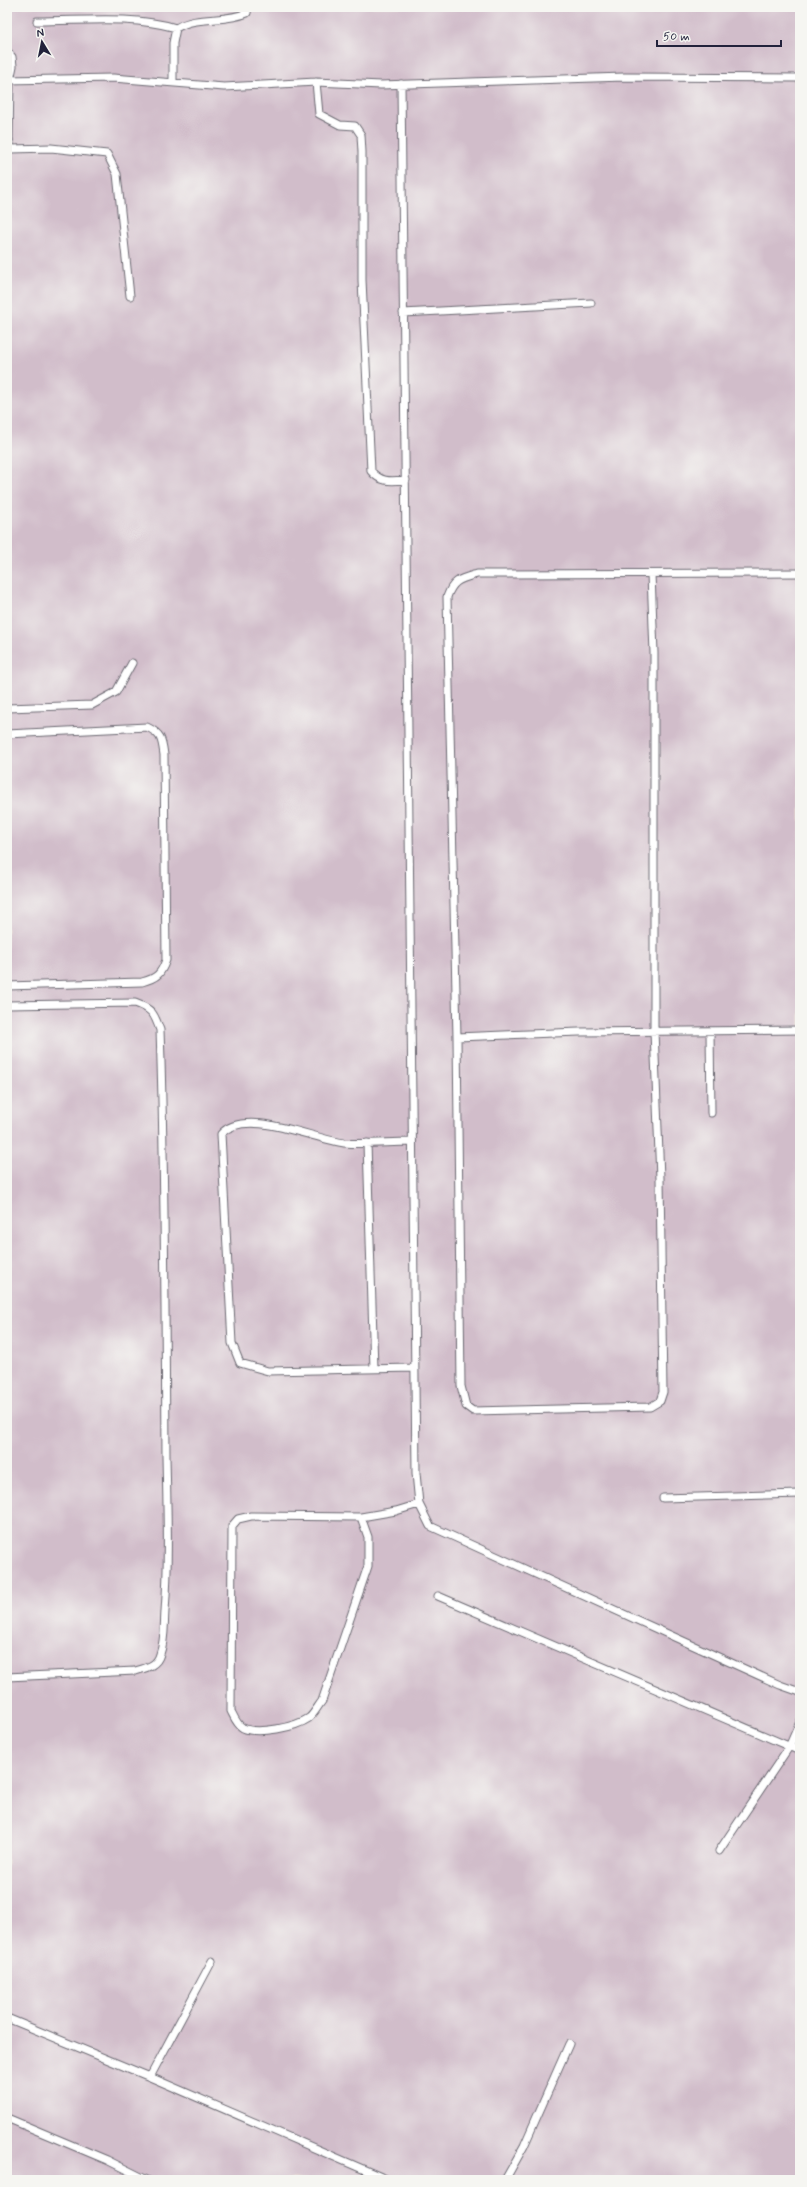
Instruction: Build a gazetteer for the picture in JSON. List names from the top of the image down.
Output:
{
  "scale_bar": "50 m",
  "north": "top"
}
